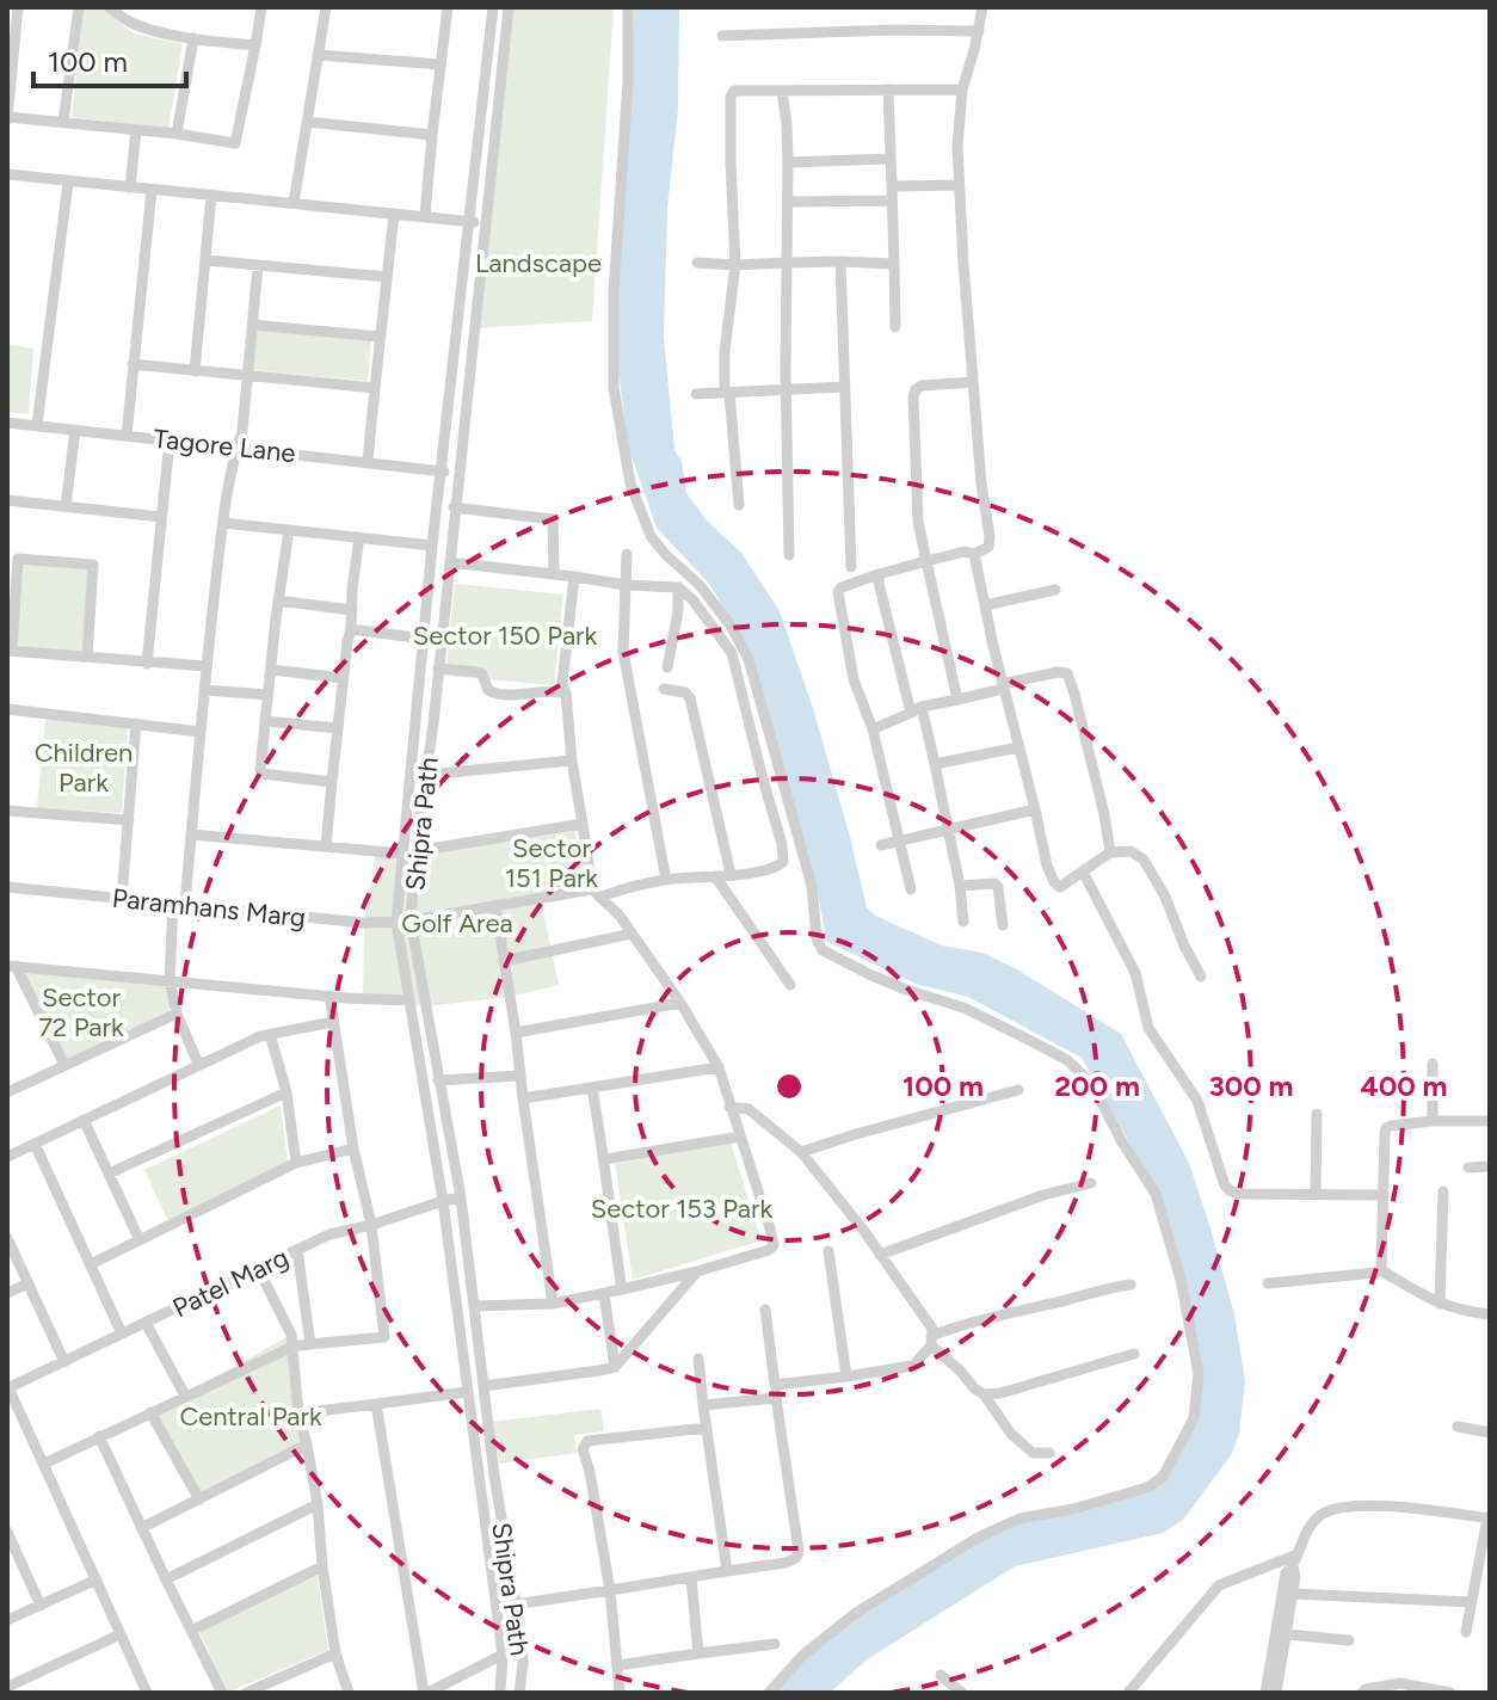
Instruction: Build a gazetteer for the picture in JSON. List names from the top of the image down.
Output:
{
  "streets": {
    "street": [
      "Tagore Lane",
      "Shipra Path",
      "Paramhans Marg",
      "Patel Marg"
    ]
  },
  "crossings": [
    ["Tagore Lane", "Shipra Path"],
    ["Shipra Path", "Paramhans Marg"],
    ["Shipra Path", "Patel Marg"]
  ],
  "parks": [
    "Landscape",
    "Sector 150 Park",
    "Children Park",
    "Sector 151 Park",
    "Golf Area",
    "Sector 72 Park",
    "Sector 153 Park",
    "Central Park"
  ],
  "scale_bar": "100 m",
  "rings": [
    "100 m",
    "200 m",
    "300 m",
    "400 m"
  ]
}
